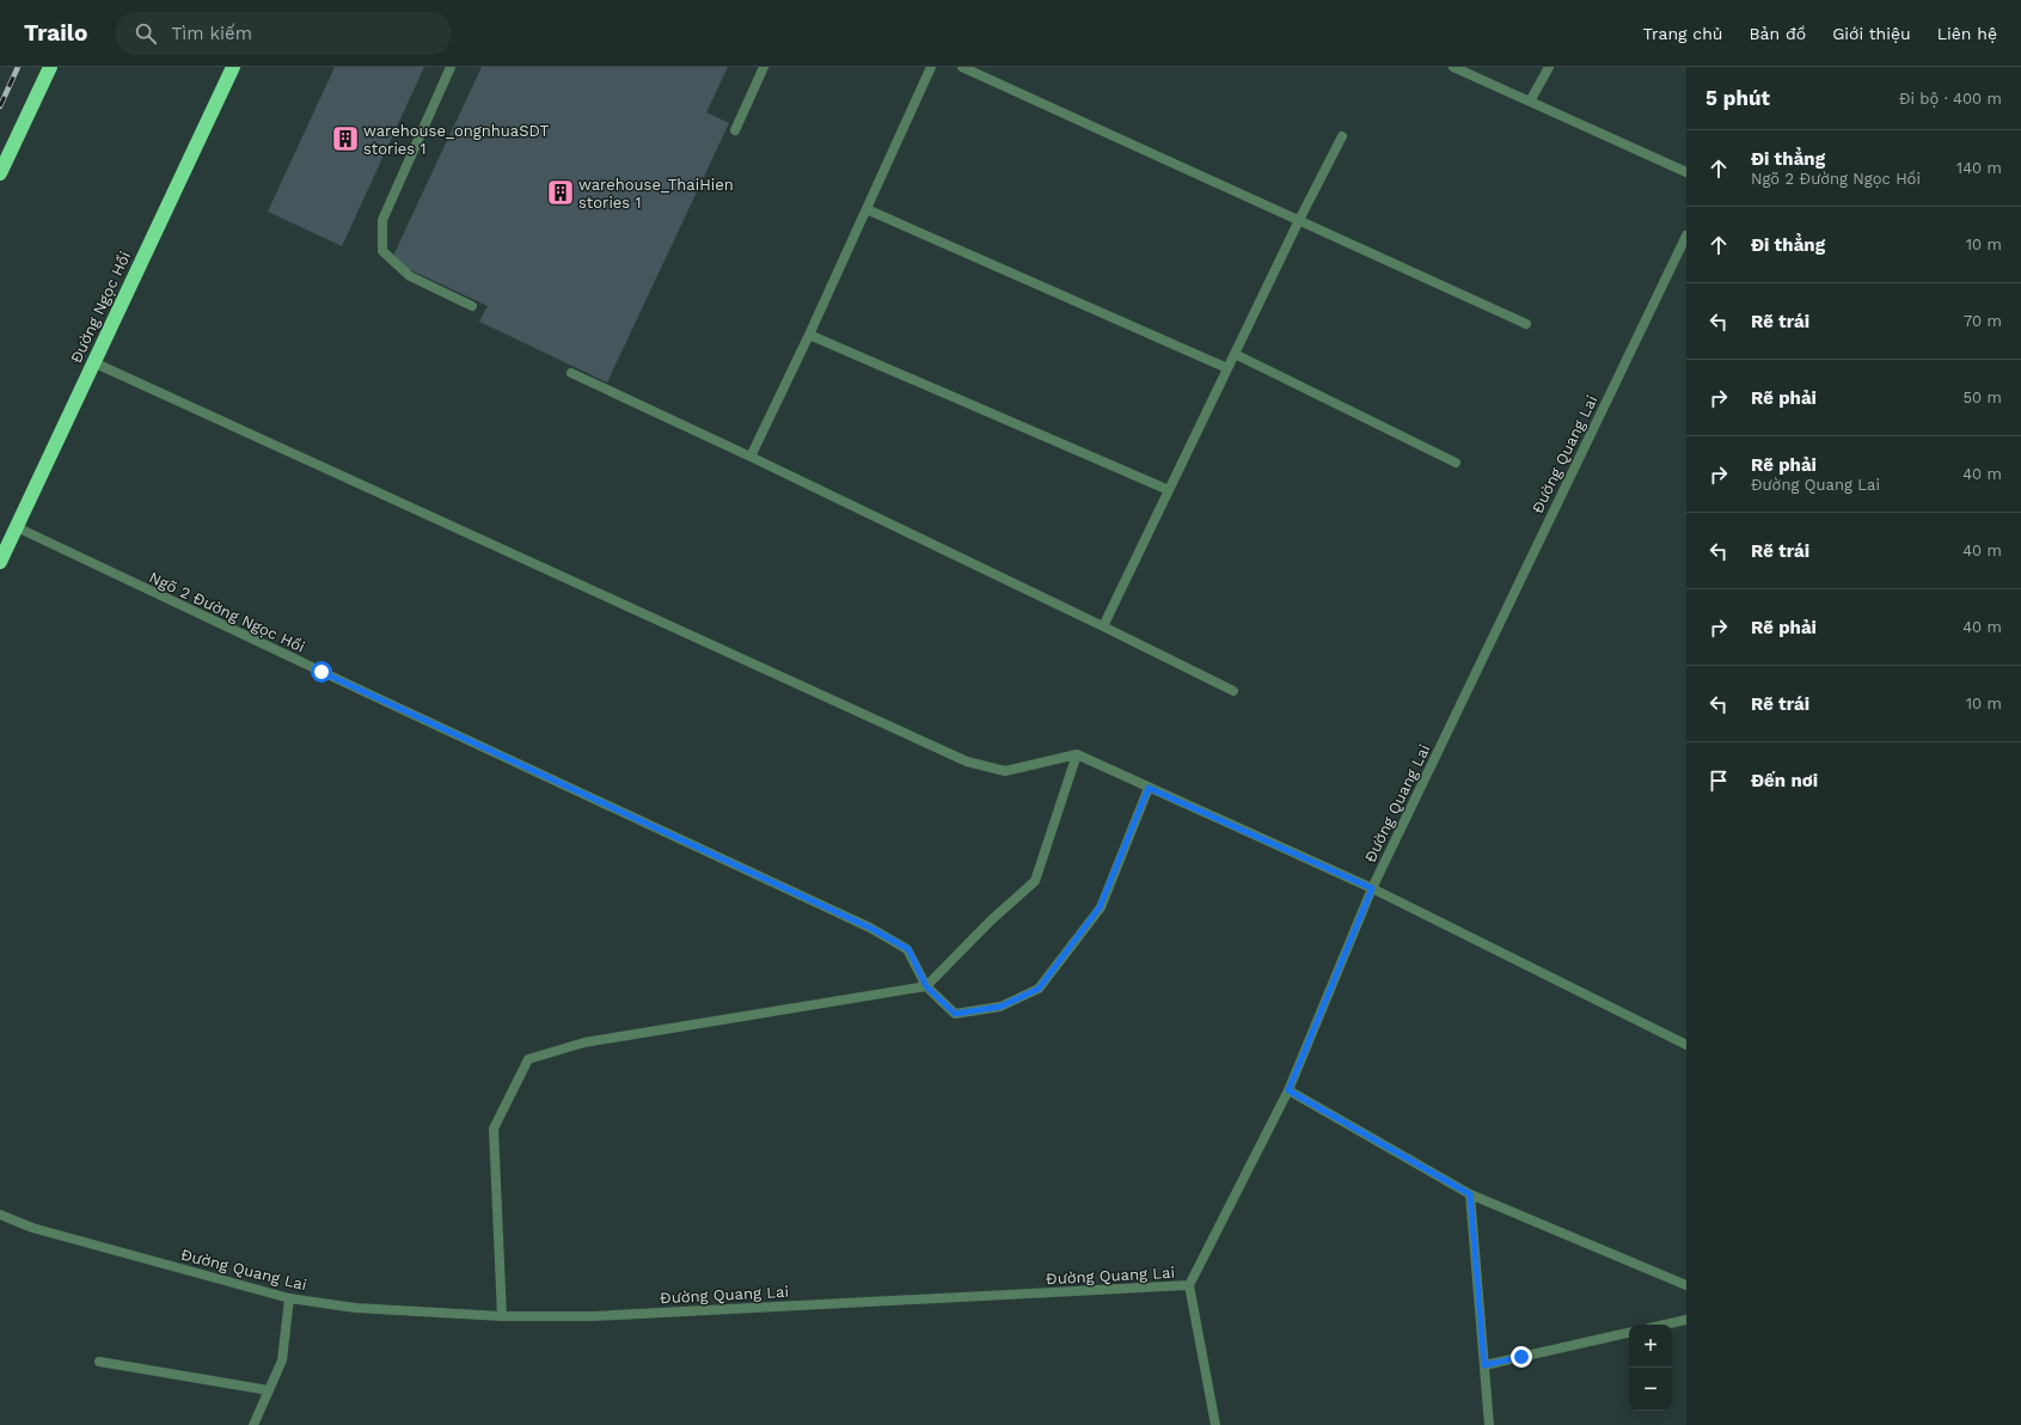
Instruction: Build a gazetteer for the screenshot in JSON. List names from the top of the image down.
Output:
{
  "streets": {
    "highway": ["Đường Ngọc Hồi"],
    "street": ["Đường Quang Lai", "Ngõ 2 Đường Ngọc Hồi"]
  },
  "crossings": [
    ["Đường Ngọc Hồi", "Ngõ 2 Đường Ngọc Hồi"]
  ],
  "places": {
    "building": ["warehouse_ongnhuaSDT stories 1", "warehouse_ThaiHien stories 1"]
  },
  "page": {
    "header": "Trailo",
    "search": "Tìm kiếm",
    "nav": [
      "Trang chủ",
      "Bản đồ",
      "Giới thiệu",
      "Liên hệ"
    ],
    "heading": ["5 phút", "Đi bộ · 400 m"],
    "list": [
      ["Đi thẳng", "Ngõ 2 Đường Ngọc Hồi", "140 m"],
      ["Đi thẳng", "10 m"],
      ["Rẽ trái", "70 m"],
      ["Rẽ phải", "50 m"],
      ["Rẽ phải", "Đường Quang Lai", "40 m"],
      ["Rẽ trái", "40 m"],
      ["Rẽ phải", "40 m"],
      ["Rẽ trái", "10 m"],
      "Đến nơi"
    ],
    "map_buttons": ["+", "−"]
  }
}
